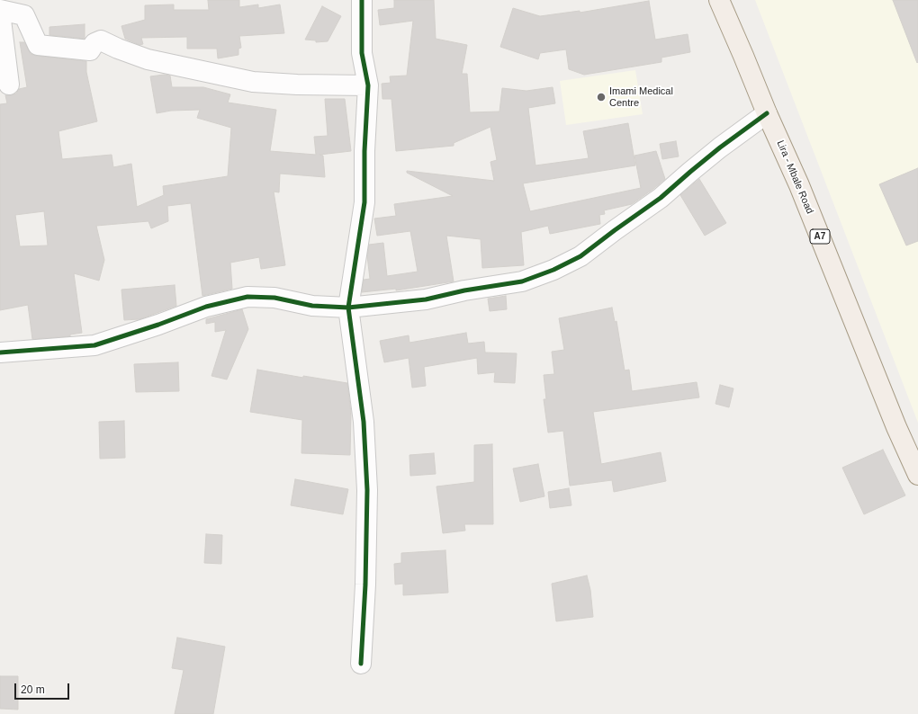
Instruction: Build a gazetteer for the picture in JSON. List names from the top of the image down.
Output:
{
  "streets": {
    "main road": ["Lira - Mbale Road", "A7"]
  },
  "places": ["Imami Medical Centre"],
  "scale_bar": "20 m"
}
